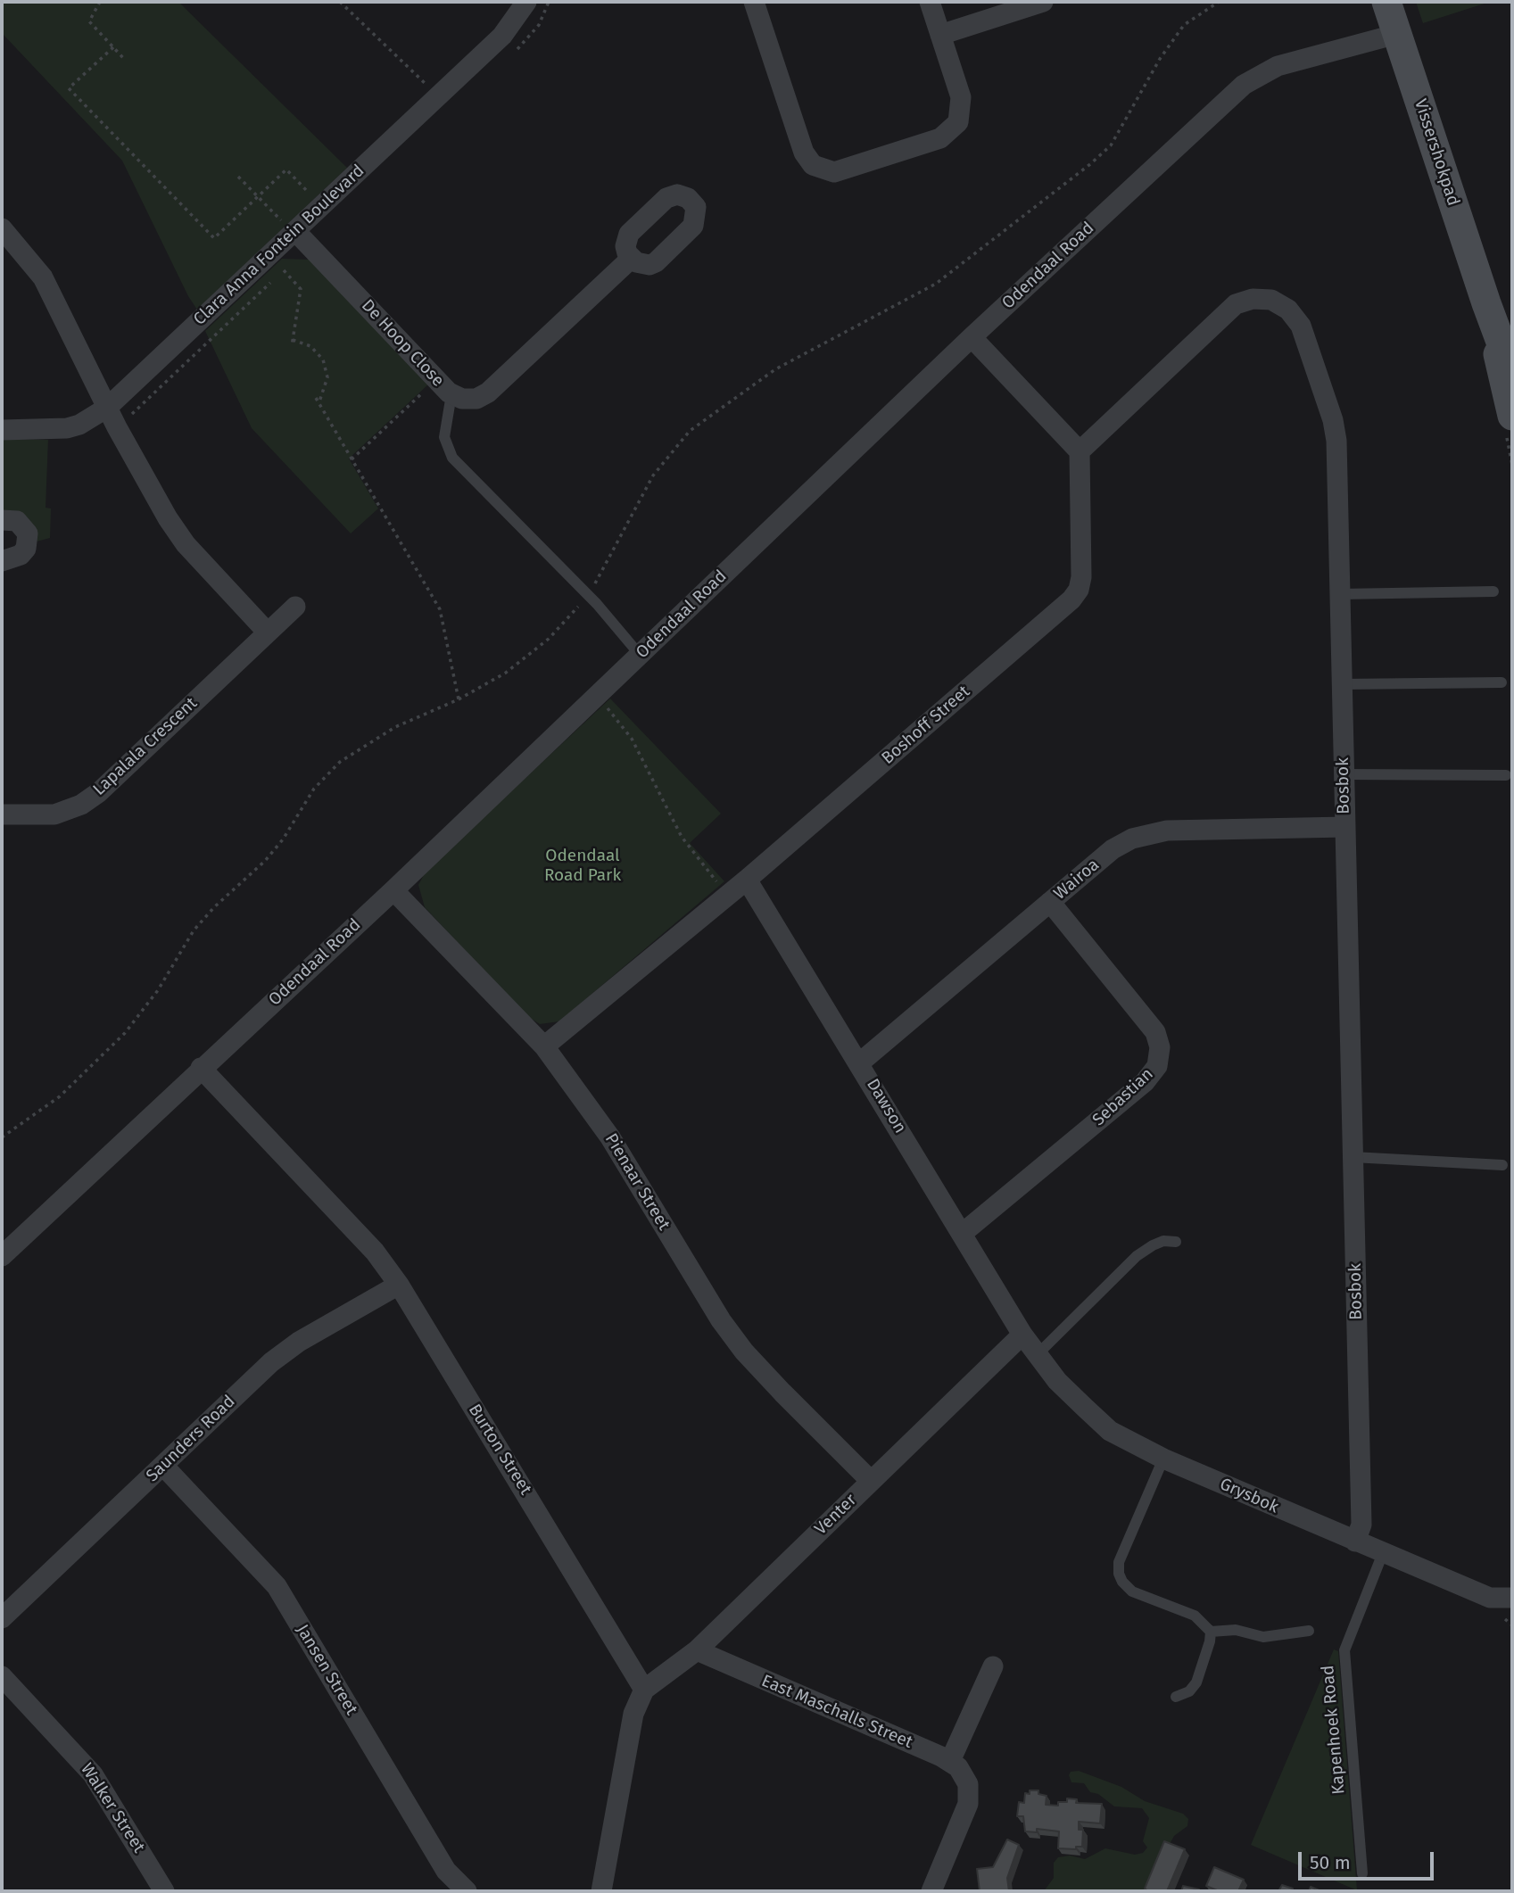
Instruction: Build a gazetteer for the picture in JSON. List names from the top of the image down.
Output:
{
  "streets": {
    "main road": ["Vissershokpad"],
    "street": [
      "Clara Anna Fontein Boulevard",
      "Odendaal Road",
      "De Hoop Close",
      "Boshoff Street",
      "Lapalala Crescent",
      "Bosbok",
      "Wairoa",
      "Sebastian",
      "Dawson",
      "Pienaar Street",
      "Saunders Road",
      "Burton Street",
      "Grysbok",
      "Venter",
      "Jansen Street",
      "East Maschalls Street",
      "Walker Street"
    ],
    "lane": ["Kapenhoek Road"]
  },
  "crossings": [
    ["Vissershokpad", "Odendaal Road"],
    ["Clara Anna Fontein Boulevard", "De Hoop Close"],
    ["Odendaal Road", "Pienaar Street"],
    ["Odendaal Road", "Burton Street"],
    ["Boshoff Street", "Bosbok"],
    ["Boshoff Street", "Dawson"],
    ["Boshoff Street", "Pienaar Street"],
    ["Bosbok", "Wairoa"],
    ["Bosbok", "Grysbok"],
    ["Wairoa", "Sebastian"],
    ["Wairoa", "Dawson"],
    ["Sebastian", "Dawson"],
    ["Dawson", "Grysbok"],
    ["Dawson", "Venter"],
    ["Pienaar Street", "Venter"],
    ["Saunders Road", "Burton Street"],
    ["Saunders Road", "Jansen Street"],
    ["Burton Street", "Venter"],
    ["Grysbok", "Venter"],
    ["Grysbok", "Kapenhoek Road"],
    ["Venter", "East Maschalls Street"]
  ],
  "parks": ["Odendaal Road Park"],
  "scale_bar": "50 m"
}
